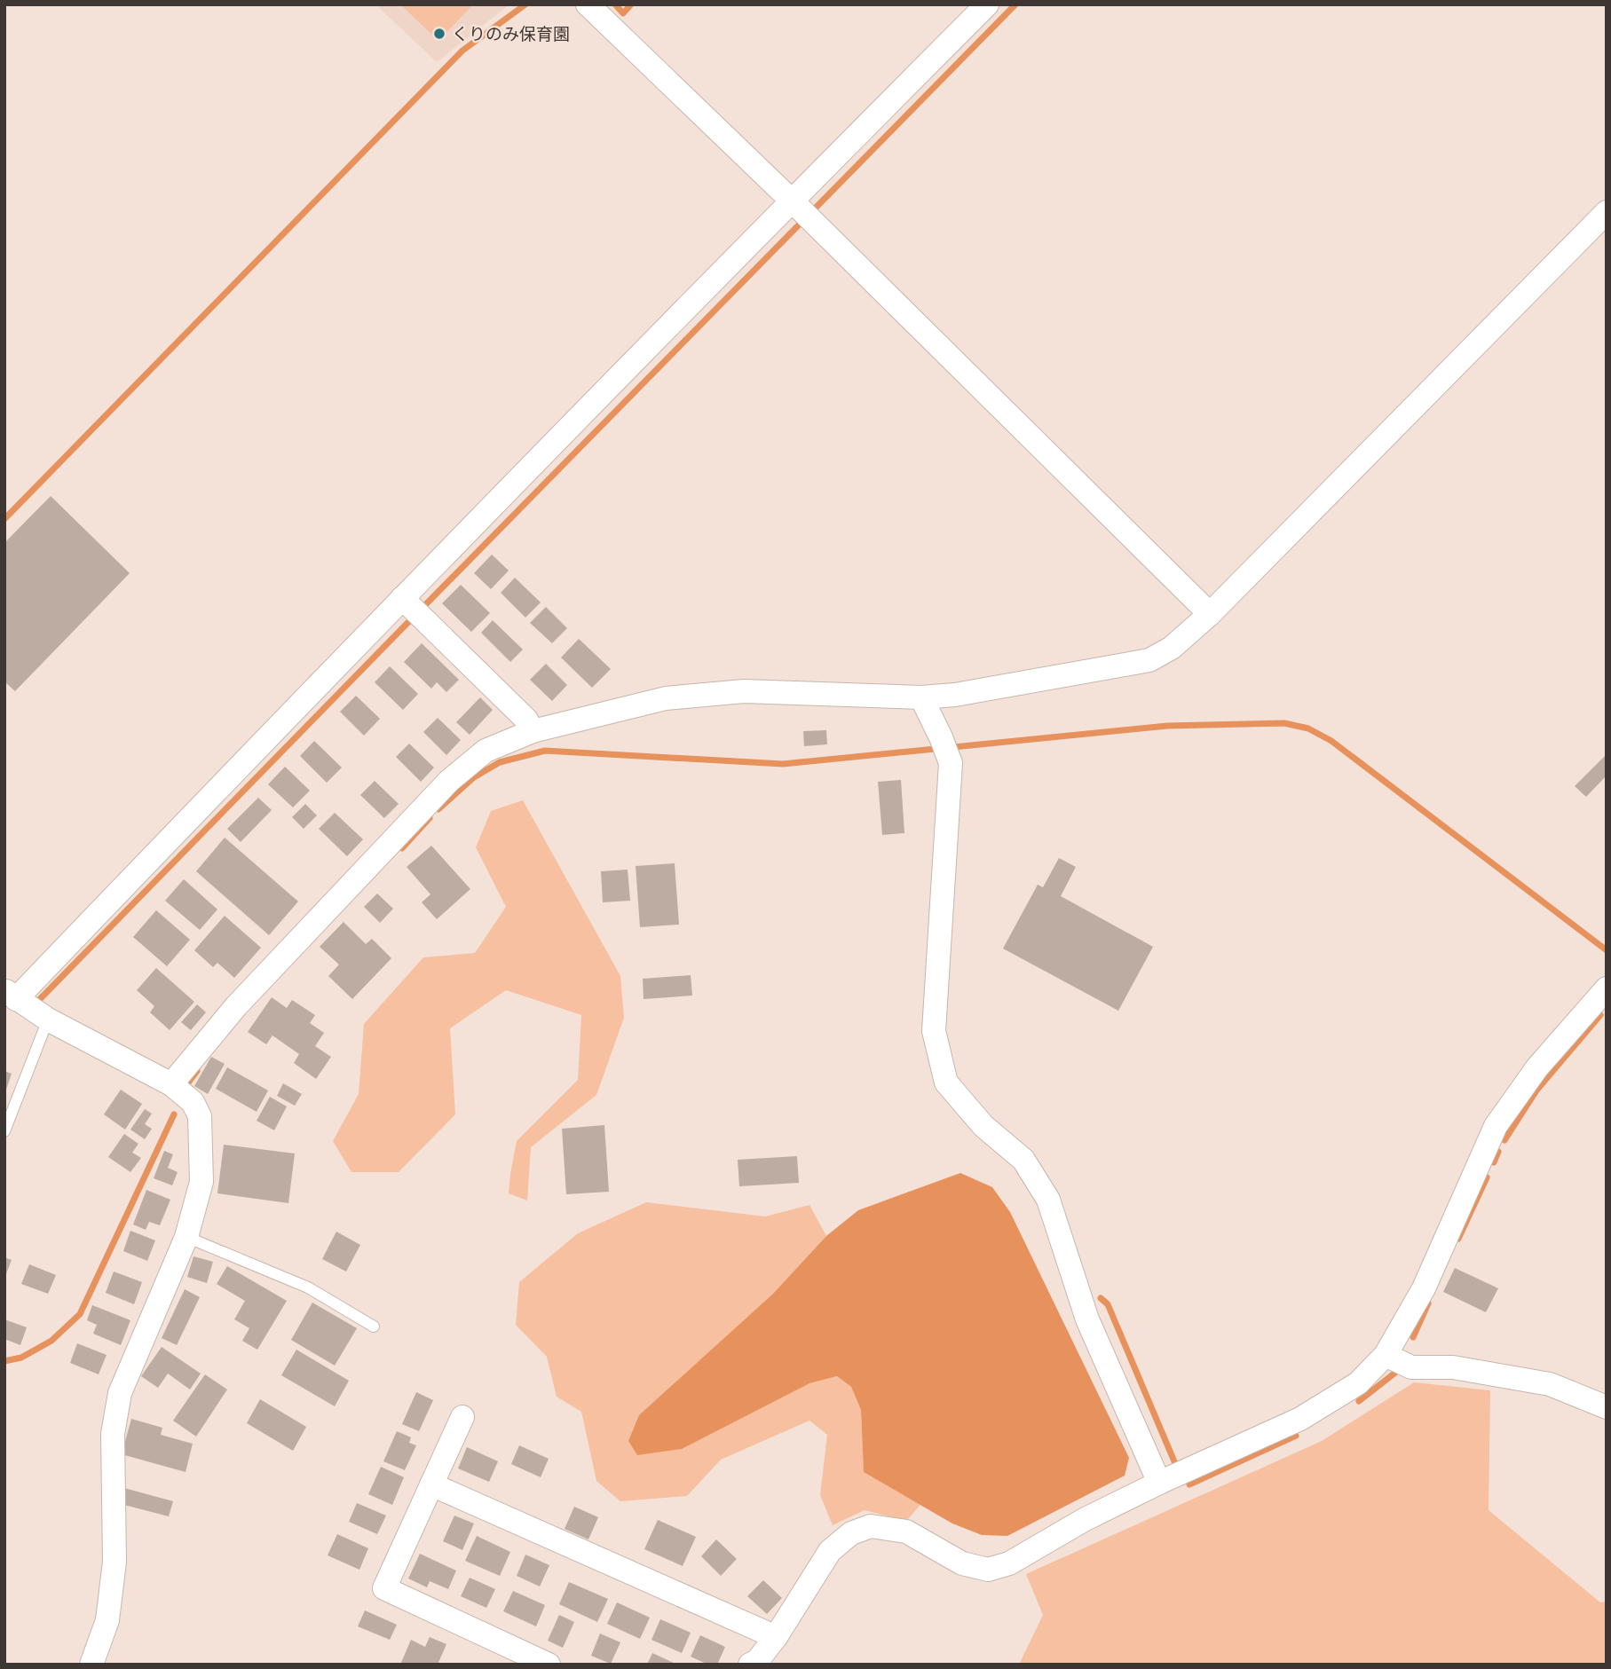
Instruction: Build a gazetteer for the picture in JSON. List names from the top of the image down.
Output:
{
  "places": ["くりのみ保育園"]
}
